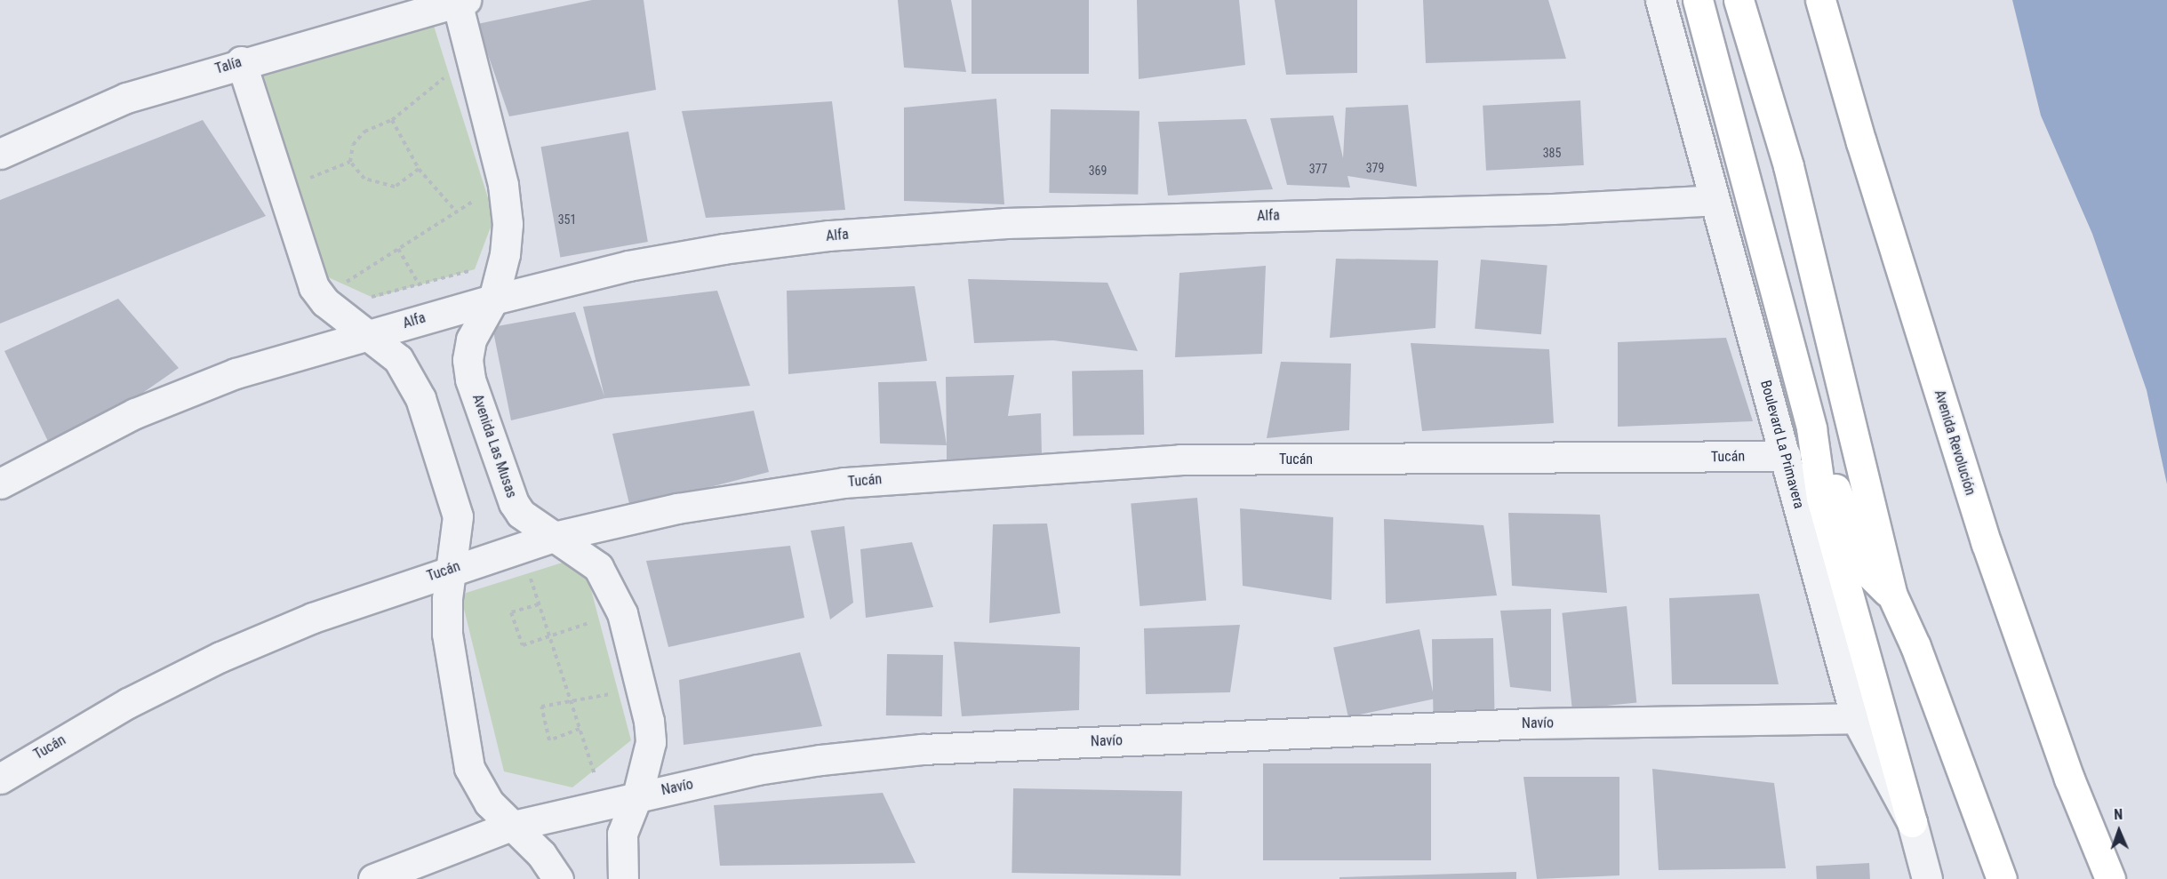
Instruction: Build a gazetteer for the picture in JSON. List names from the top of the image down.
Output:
{
  "streets": {
    "main road": ["Avenida Revolución"],
    "street": [
      "Talía",
      "Alfa",
      "Boulevard La Primavera",
      "Avenida Las Musas",
      "Tucán",
      "Navío"
    ]
  },
  "crossings": [
    ["Talía", "Avenida Las Musas"],
    ["Alfa", "Boulevard La Primavera"],
    ["Alfa", "Avenida Las Musas"],
    ["Boulevard La Primavera", "Tucán"],
    ["Boulevard La Primavera", "Navío"],
    ["Avenida Las Musas", "Tucán"],
    ["Avenida Las Musas", "Navío"]
  ],
  "house_numbers": [
    "385",
    "379",
    "377",
    "369",
    "351"
  ],
  "north": "top"
}
